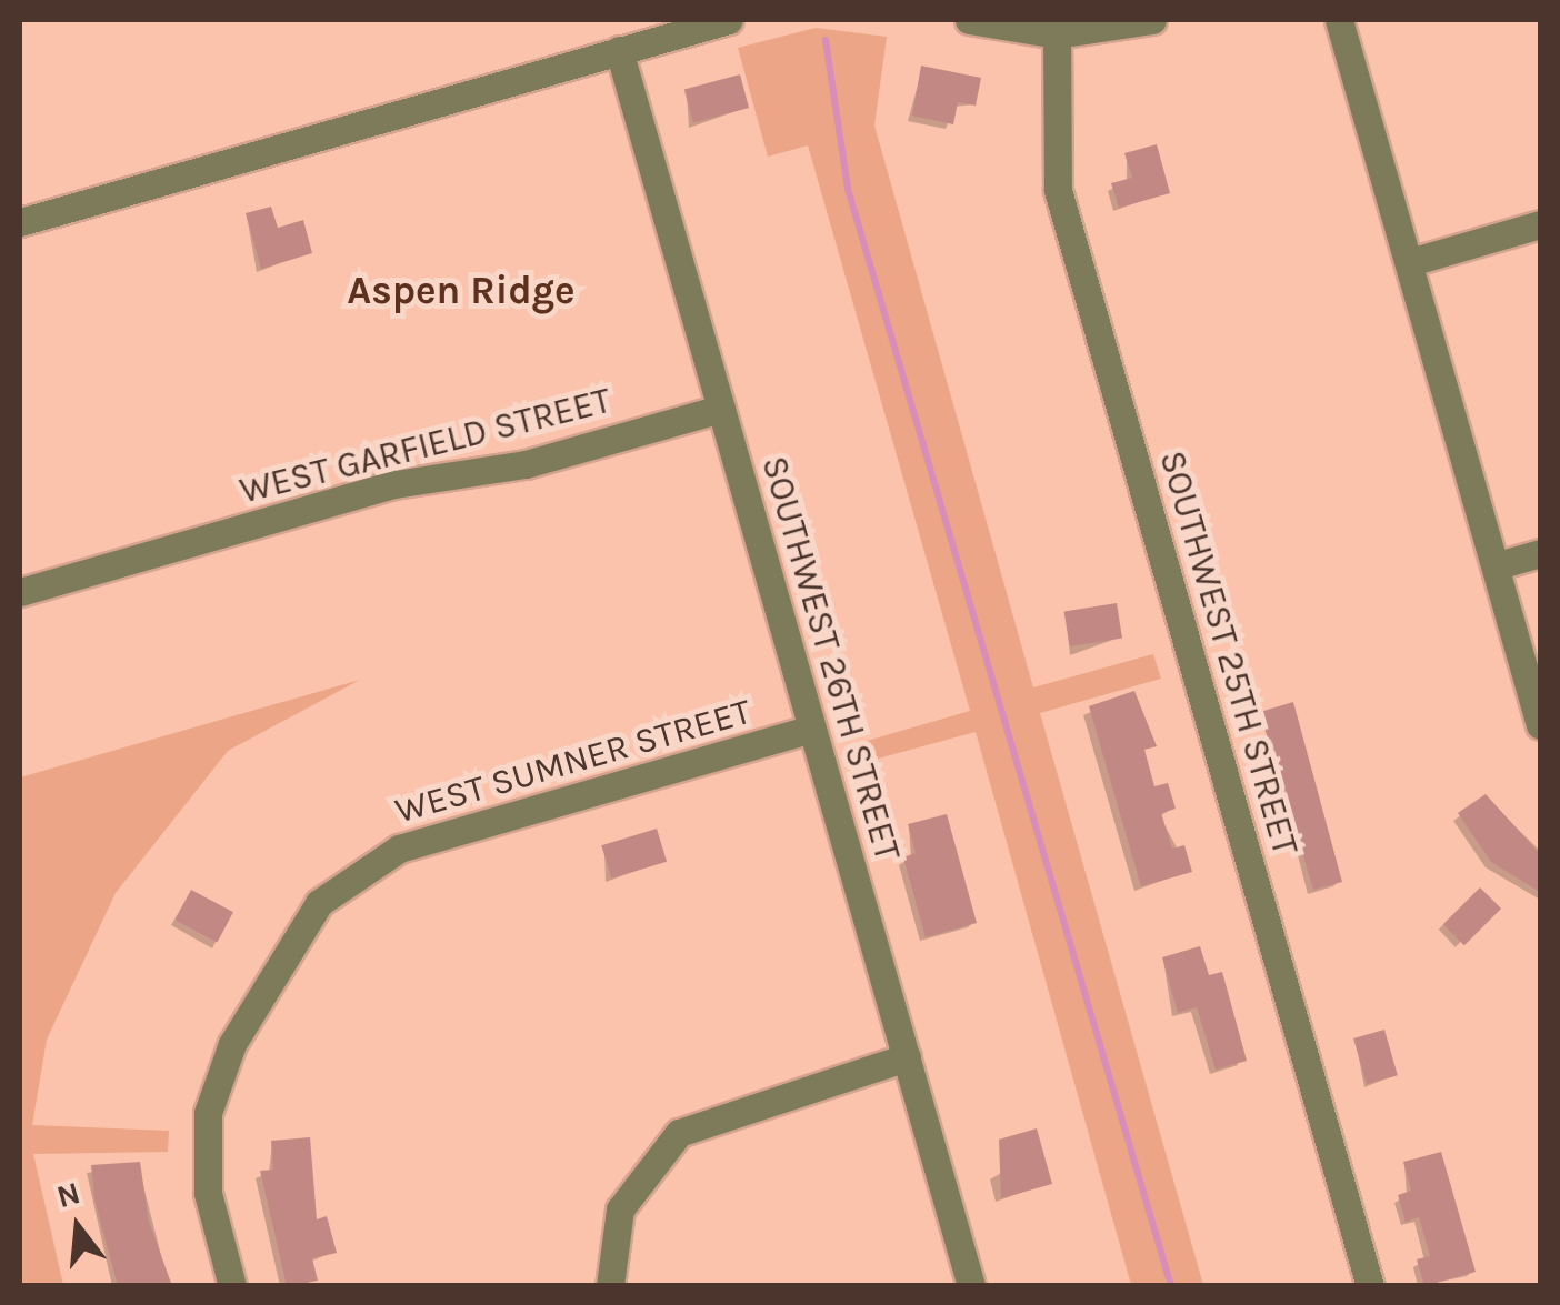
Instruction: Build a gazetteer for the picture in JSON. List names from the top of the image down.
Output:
{
  "streets": {
    "street": [
      "WEST GARFIELD STREET",
      "SOUTHWEST 25TH STREET",
      "SOUTHWEST 26TH STREET",
      "WEST SUMNER STREET"
    ]
  },
  "crossings": [
    ["WEST GARFIELD STREET", "SOUTHWEST 26TH STREET"],
    ["SOUTHWEST 26TH STREET", "WEST SUMNER STREET"]
  ],
  "districts": ["Aspen Ridge"],
  "north": "top"
}
